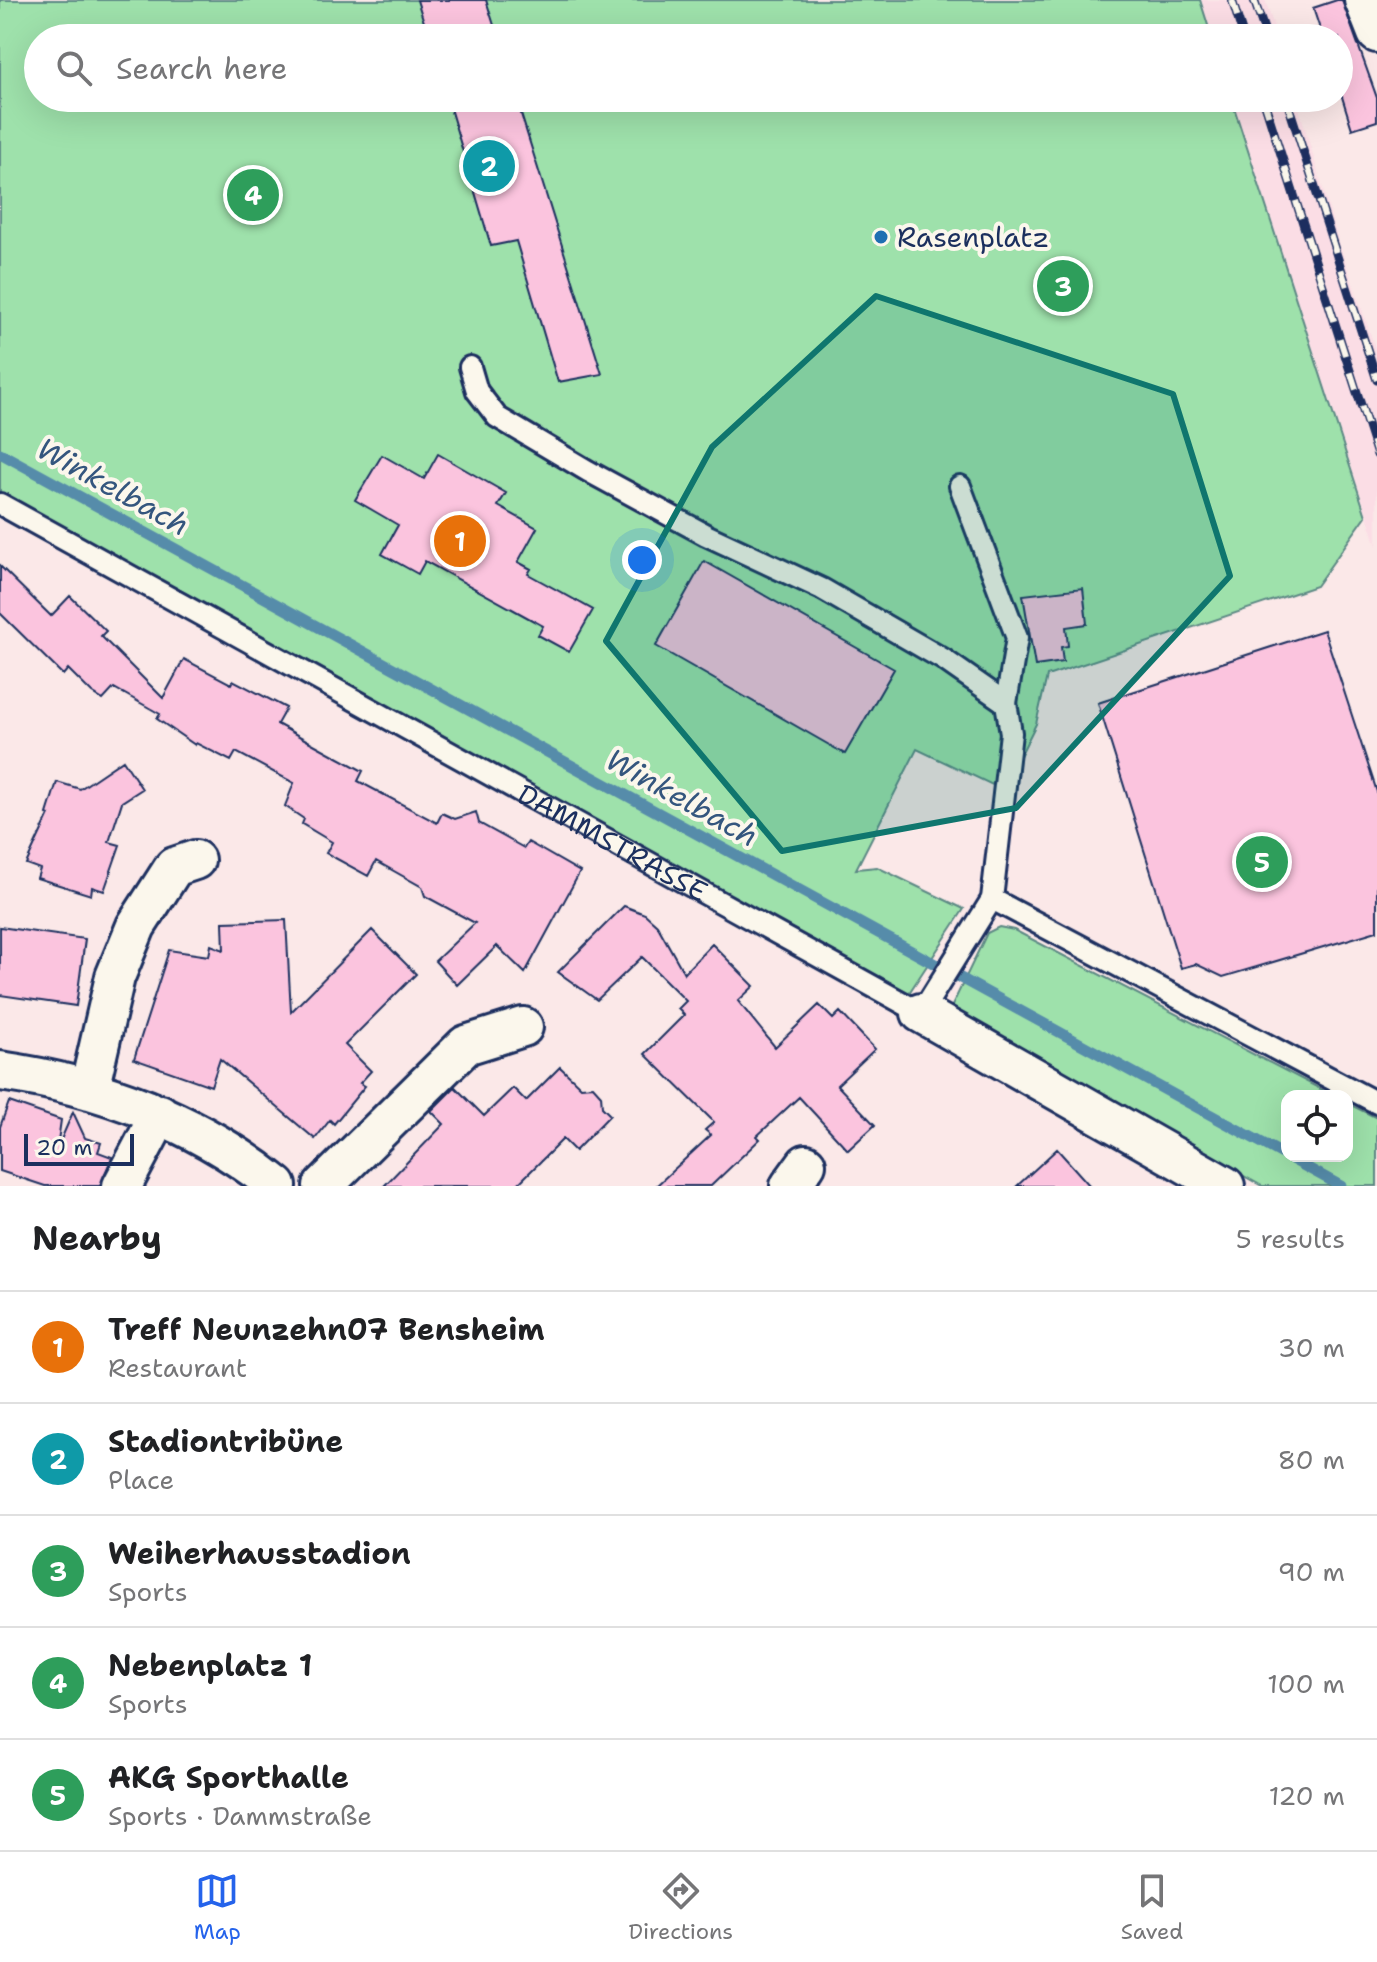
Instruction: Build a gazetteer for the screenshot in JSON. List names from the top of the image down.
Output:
{
  "streets": {
    "street": ["DAMMSTRASSE"]
  },
  "water": ["Winkelbach"],
  "places": ["Rasenplatz"],
  "scale_bar": "20 m",
  "page": {
    "search": "Search here",
    "pins": [
      "2",
      "4",
      "3",
      "1",
      "5"
    ],
    "scale": "20 m",
    "heading": ["Nearby", "5 results"],
    "list": [
      {
        "mark": "1",
        "name": "Treff Neunzehn07 Bensheim",
        "note": "Restaurant",
        "value": "30 m"
      },
      {
        "mark": "2",
        "name": "Stadiontribüne",
        "note": "Place",
        "value": "80 m"
      },
      {
        "mark": "3",
        "name": "Weiherhausstadion",
        "note": "Sports",
        "value": "90 m"
      },
      {
        "mark": "4",
        "name": "Nebenplatz 1",
        "note": "Sports",
        "value": "100 m"
      },
      {
        "mark": "5",
        "name": "AKG Sporthalle",
        "note": "Sports · Dammstraße",
        "value": "120 m"
      }
    ],
    "nav": ["Map", "Directions", "Saved"]
  }
}
